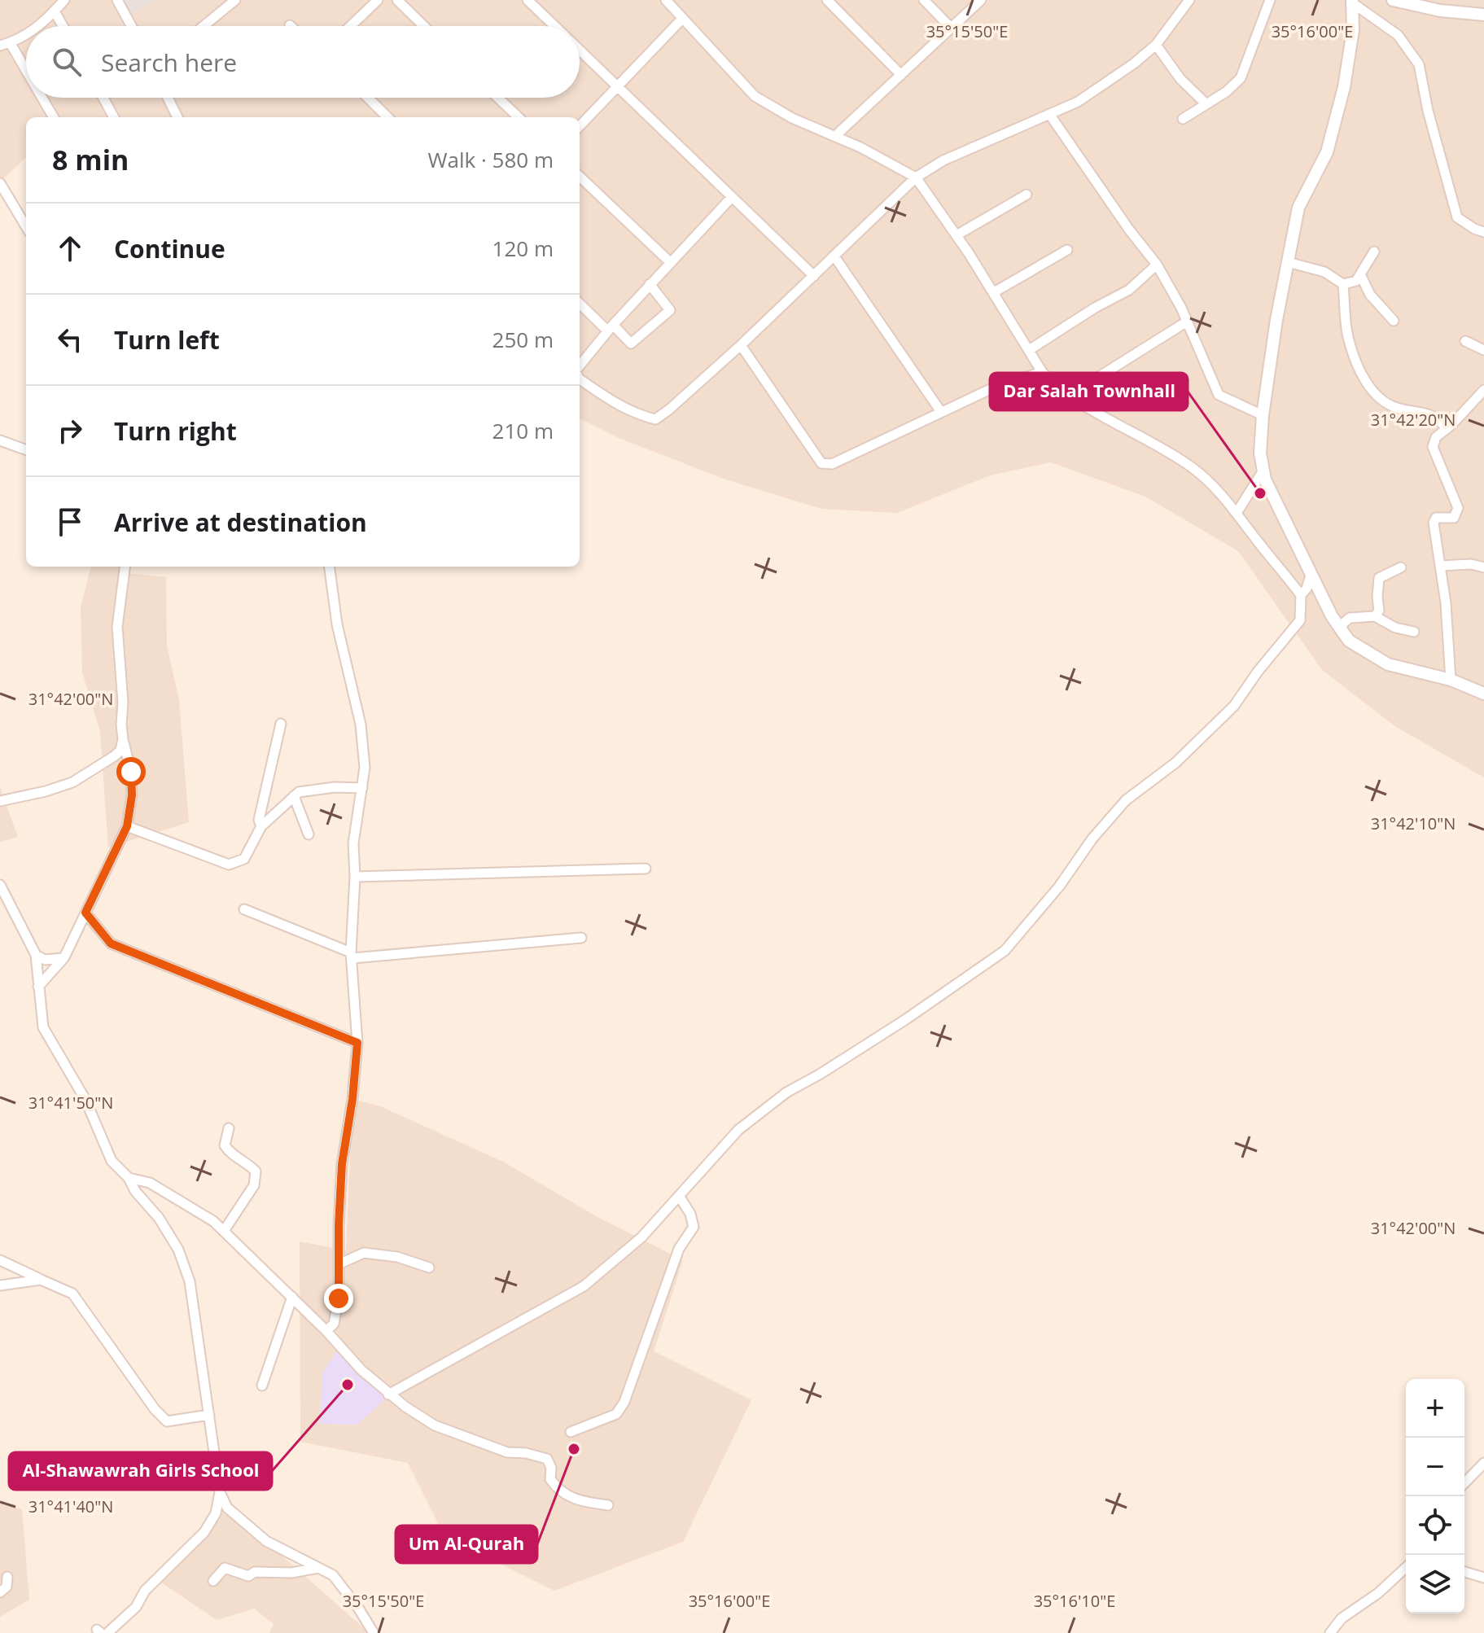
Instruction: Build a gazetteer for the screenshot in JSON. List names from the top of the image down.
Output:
{
  "places": ["Dar Salah Townhall", "Al-Shawawrah Girls School", "Um Al-Qurah"],
  "page": {
    "search": "Search here",
    "heading": ["8 min", "Walk · 580 m"],
    "list": [
      ["Continue", "120 m"],
      ["Turn left", "250 m"],
      ["Turn right", "210 m"],
      "Arrive at destination"
    ],
    "map_buttons": ["+", "−"]
  },
  "coordinates": [
    "35°15'50\"E",
    "35°16'00\"E",
    "31°42'20\"N",
    "31°42'00\"N",
    "31°42'10\"N",
    "31°41'50\"N",
    "31°41'40\"N",
    "35°16'10\"E"
  ]
}
